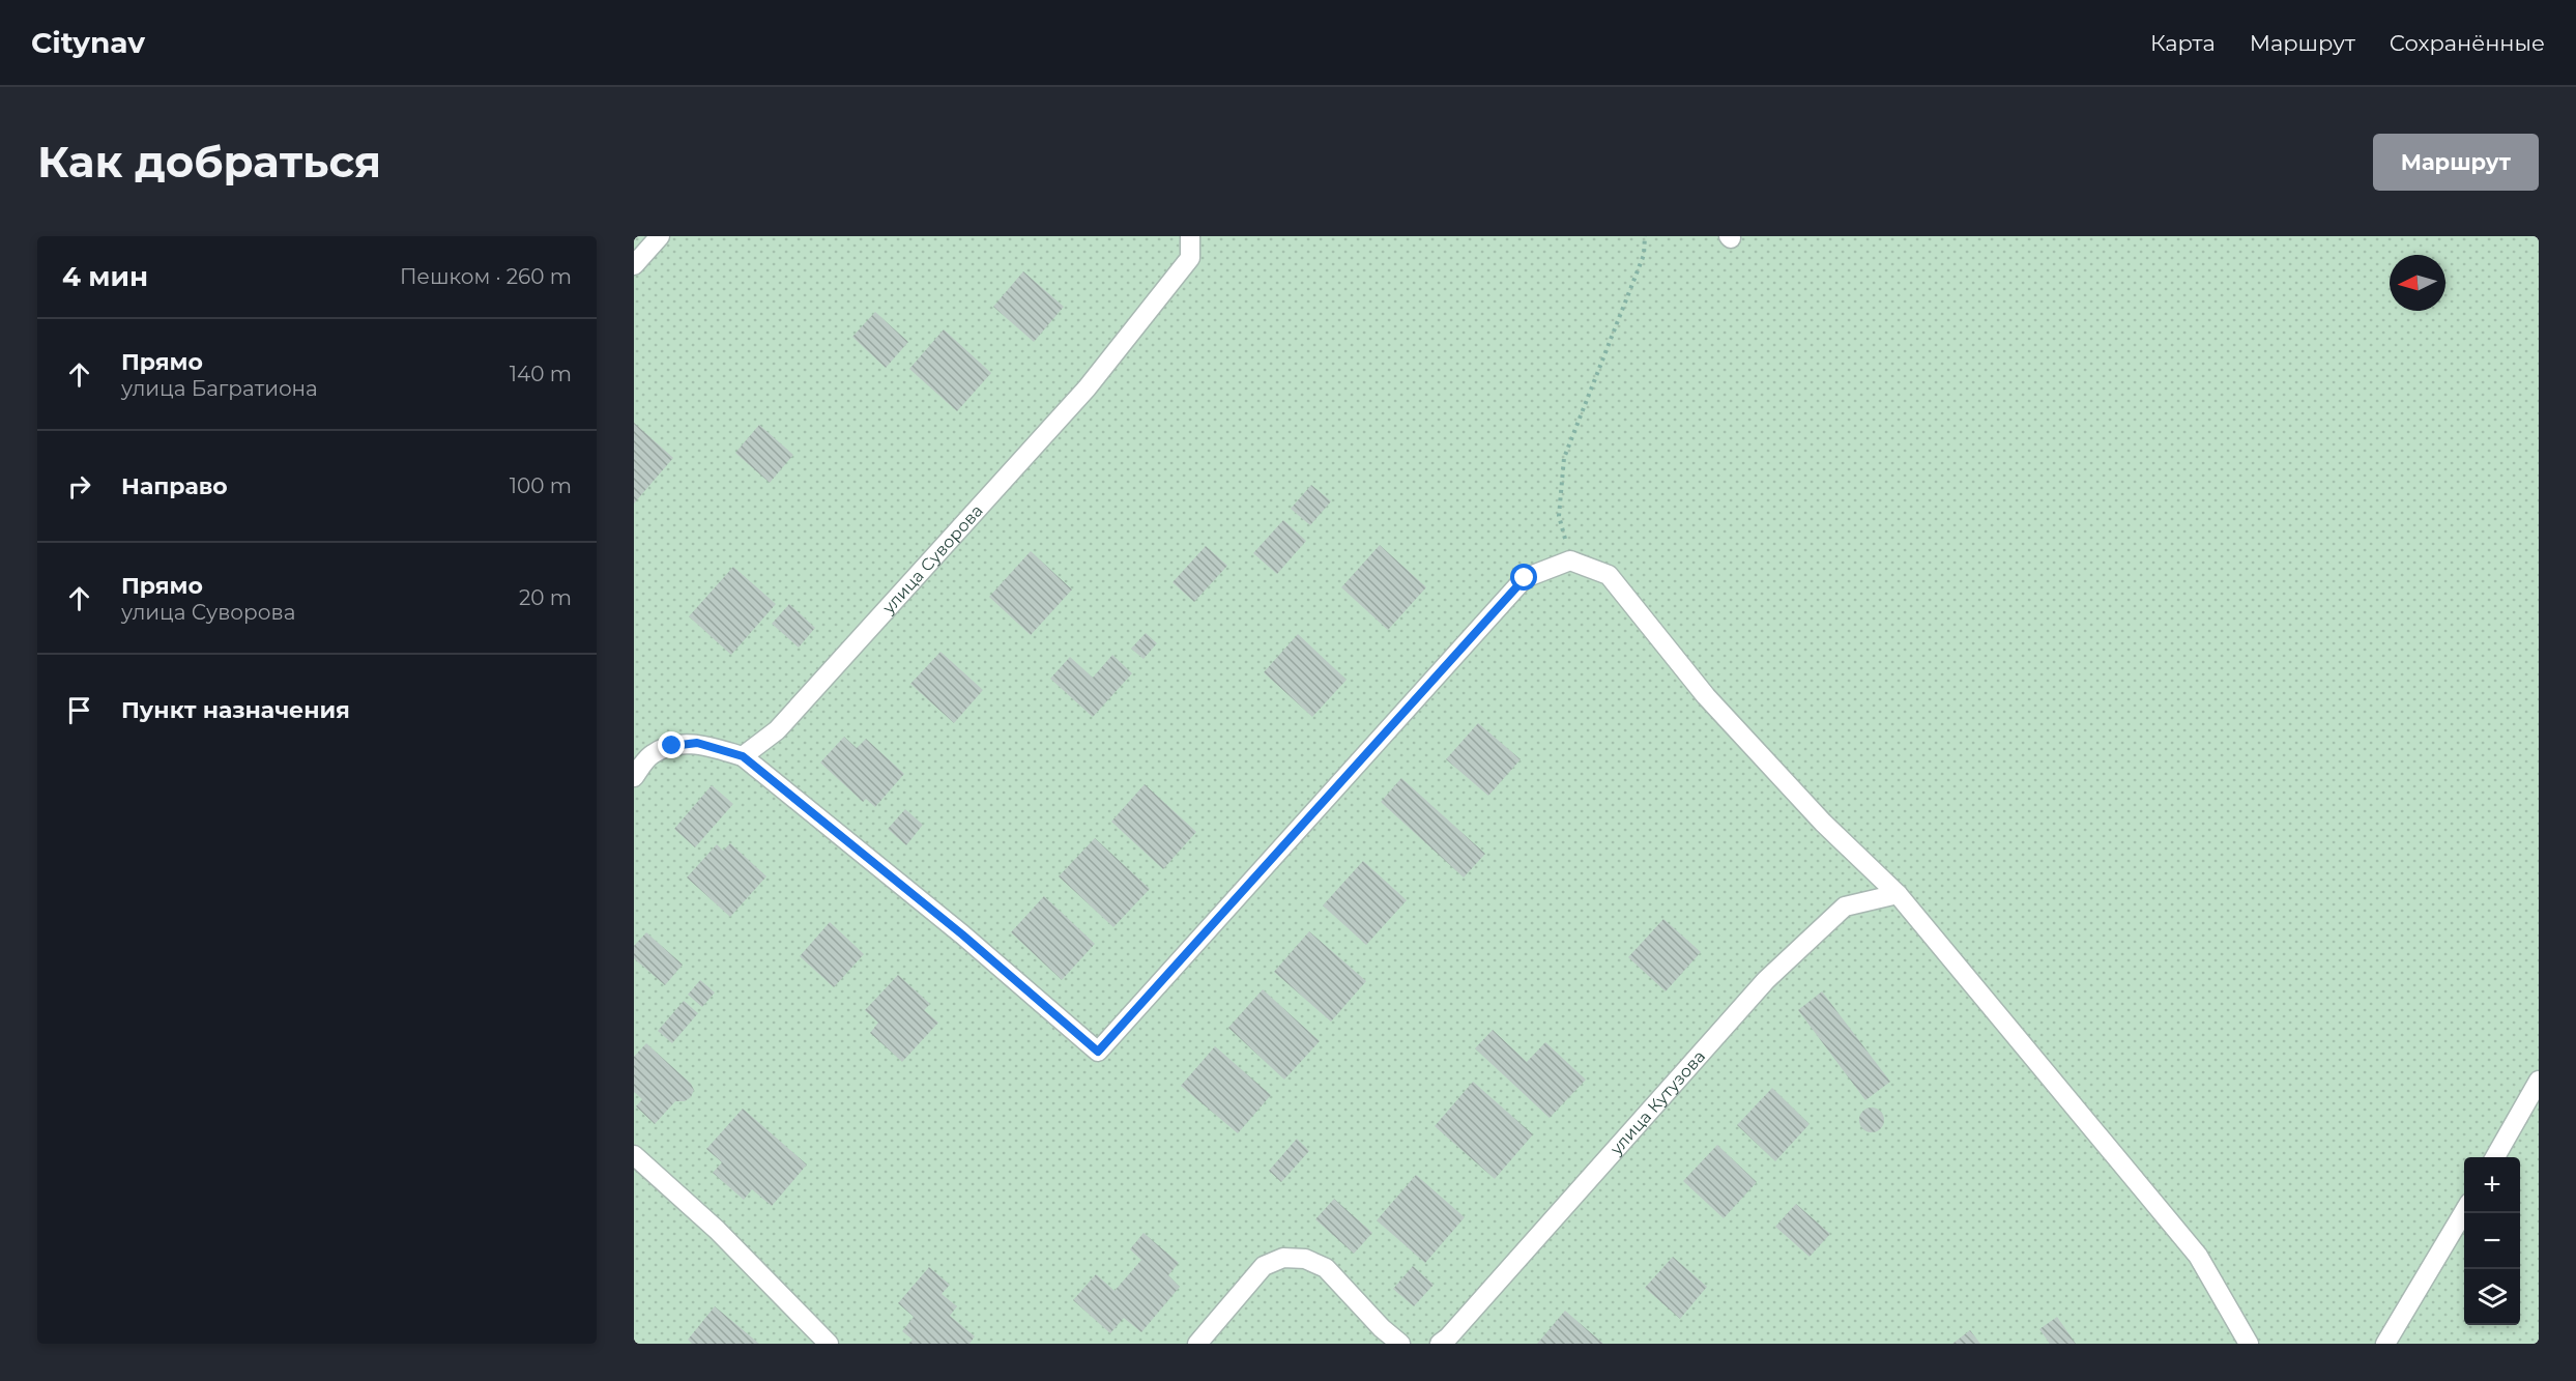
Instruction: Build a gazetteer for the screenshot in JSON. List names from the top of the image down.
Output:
{
  "streets": {
    "street": ["улица Суворова", "улица Кутузова"]
  },
  "north": "left",
  "page": {
    "header": "Citynav",
    "nav": ["Карта", "Маршрут", "Сохранённые"],
    "buttons": "Маршрут",
    "title": "Как добраться",
    "heading": ["4 мин", "Пешком · 260 m"],
    "list": [
      ["Прямо", "улица Багратиона", "140 m"],
      ["Направо", "100 m"],
      ["Прямо", "улица Суворова", "20 m"],
      "Пункт назначения"
    ],
    "map_buttons": ["+", "−"]
  }
}
